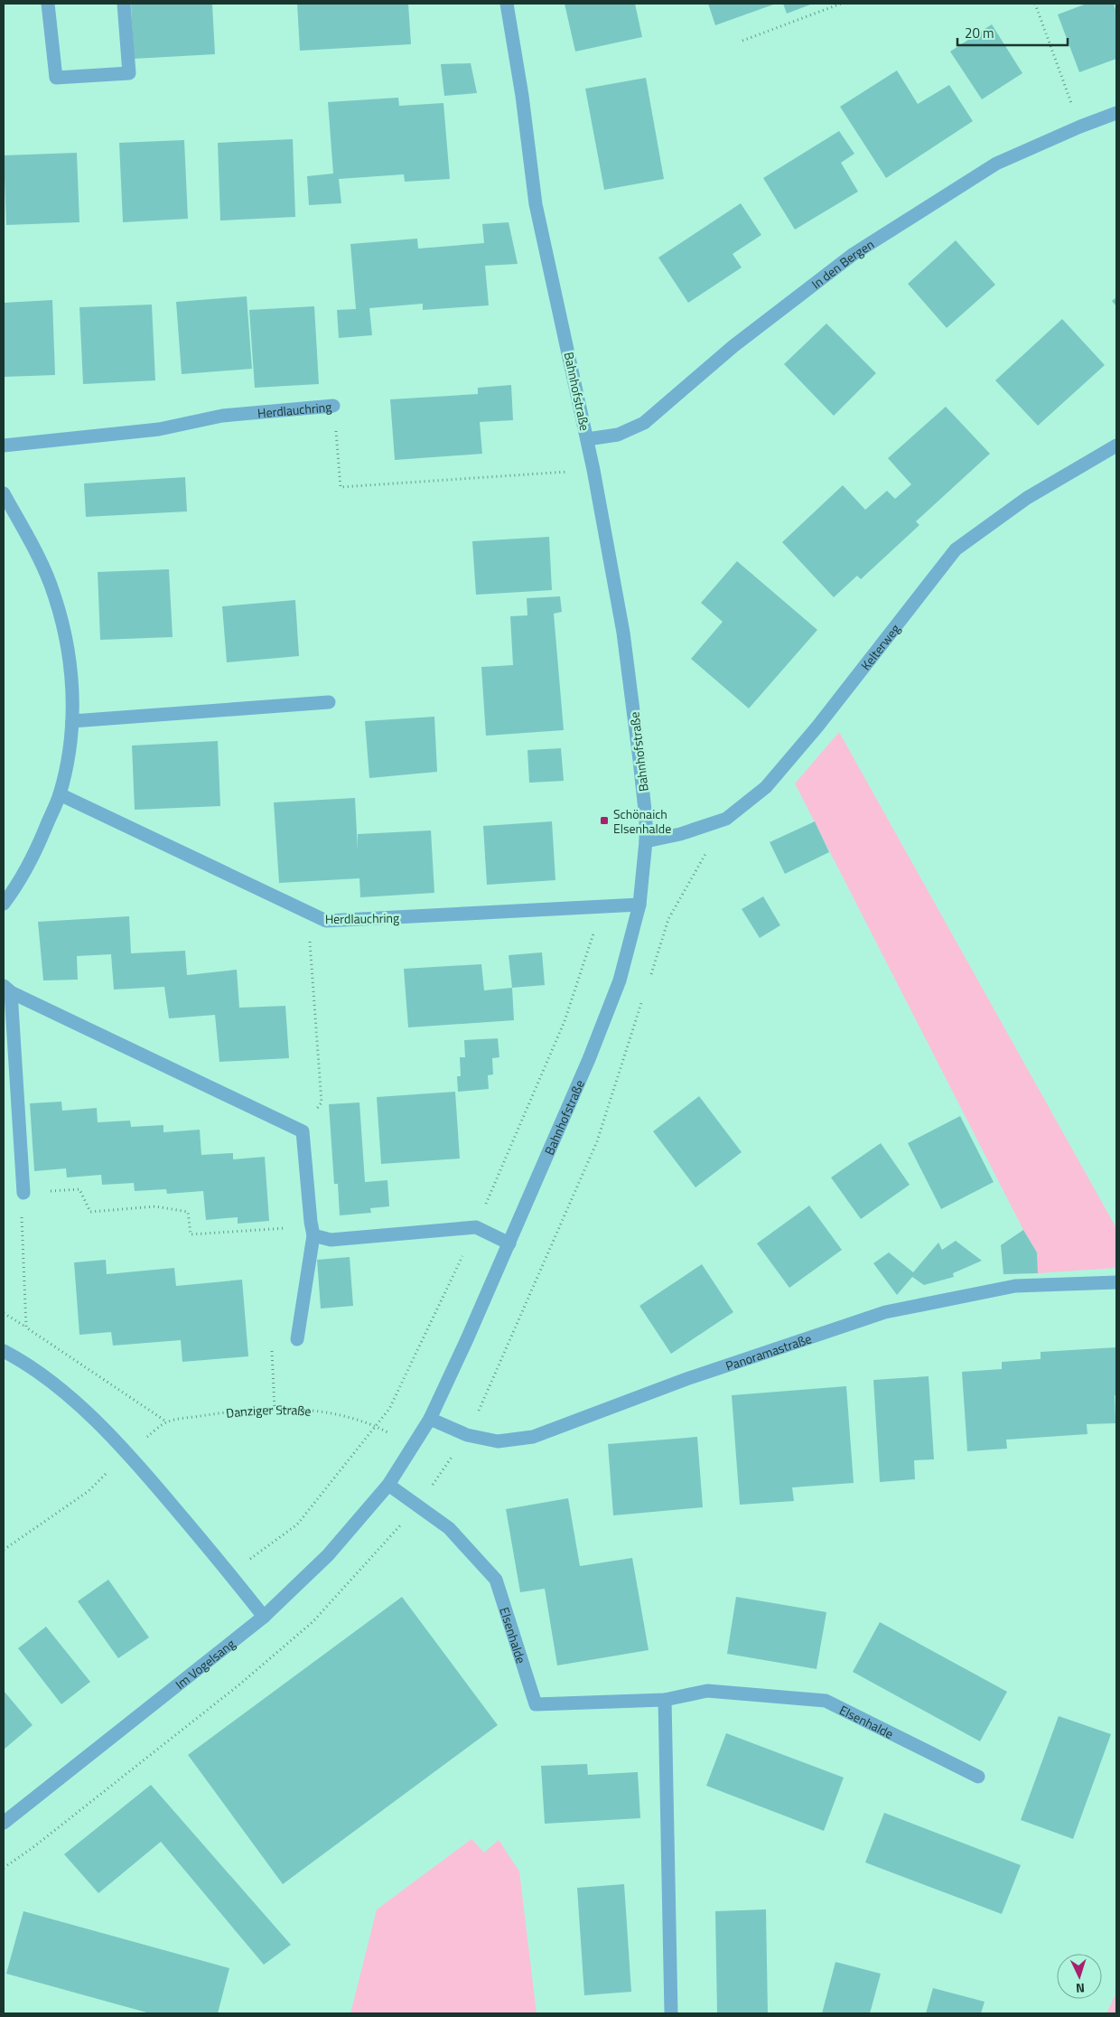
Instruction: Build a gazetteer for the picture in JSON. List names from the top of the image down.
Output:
{
  "streets": {
    "street": [
      "In den Bergen",
      "Bahnhofstraße",
      "Herdlauchring",
      "Kelterweg",
      "Panoramastraße",
      "Elsenhalde",
      "Im Vogelsang"
    ],
    "path": ["Danziger Straße"]
  },
  "crossings": [
    ["In den Bergen", "Bahnhofstraße"],
    ["Bahnhofstraße", "Herdlauchring"],
    ["Bahnhofstraße", "Kelterweg"],
    ["Bahnhofstraße", "Panoramastraße"],
    ["Bahnhofstraße", "Danziger Straße"],
    ["Bahnhofstraße", "Elsenhalde"],
    ["Bahnhofstraße", "Im Vogelsang"],
    ["Elsenhalde", "Im Vogelsang"]
  ],
  "places": {
    "transit": ["Schönaich Elsenhalde"]
  },
  "scale_bar": "20 m",
  "north": "bottom"
}
